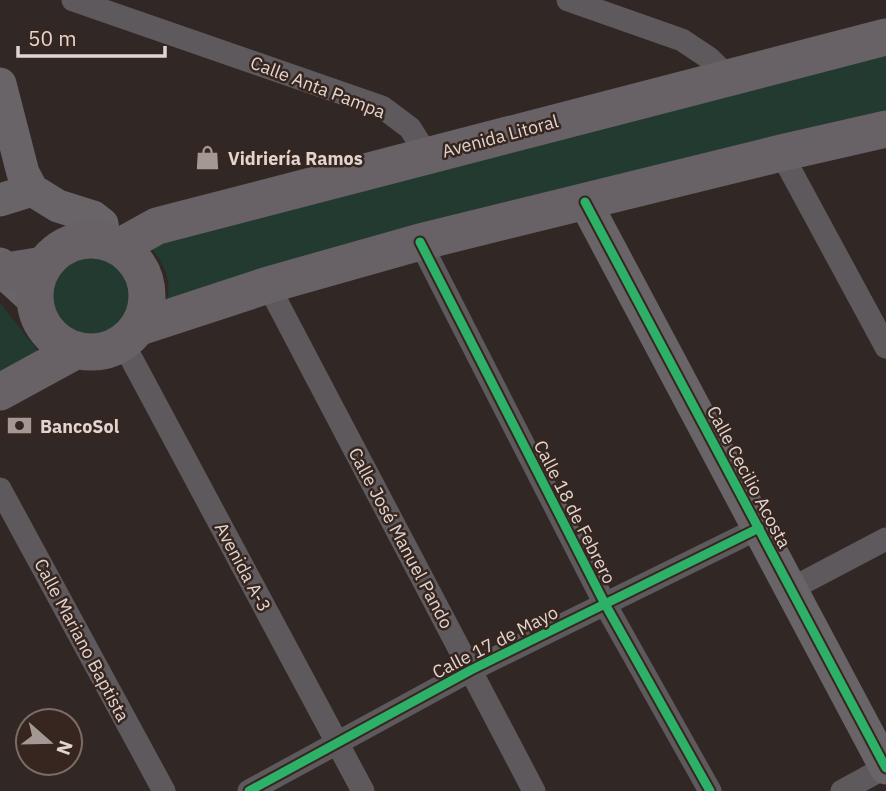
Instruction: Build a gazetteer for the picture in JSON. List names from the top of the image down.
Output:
{
  "streets": {
    "main road": ["Avenida Litoral"],
    "street": [
      "Calle Anta Pampa",
      "Calle Cecilio Acosta",
      "Calle 18 de Febrero",
      "Calle José Manuel Pando",
      "Avenida A-3",
      "Calle Mariano Baptista",
      "Calle 17 de Mayo"
    ]
  },
  "crossings": [
    ["Calle Anta Pampa", "Avenida Litoral"],
    ["Avenida Litoral", "Avenida A-3"],
    ["Calle Cecilio Acosta", "Calle 17 de Mayo"],
    ["Calle 18 de Febrero", "Calle 17 de Mayo"],
    ["Calle José Manuel Pando", "Calle 17 de Mayo"],
    ["Avenida A-3", "Calle 17 de Mayo"]
  ],
  "places": {
    "shop": ["Vidriería Ramos"],
    "bank": ["BancoSol"]
  },
  "scale_bar": "50 m",
  "north": "right"
}
